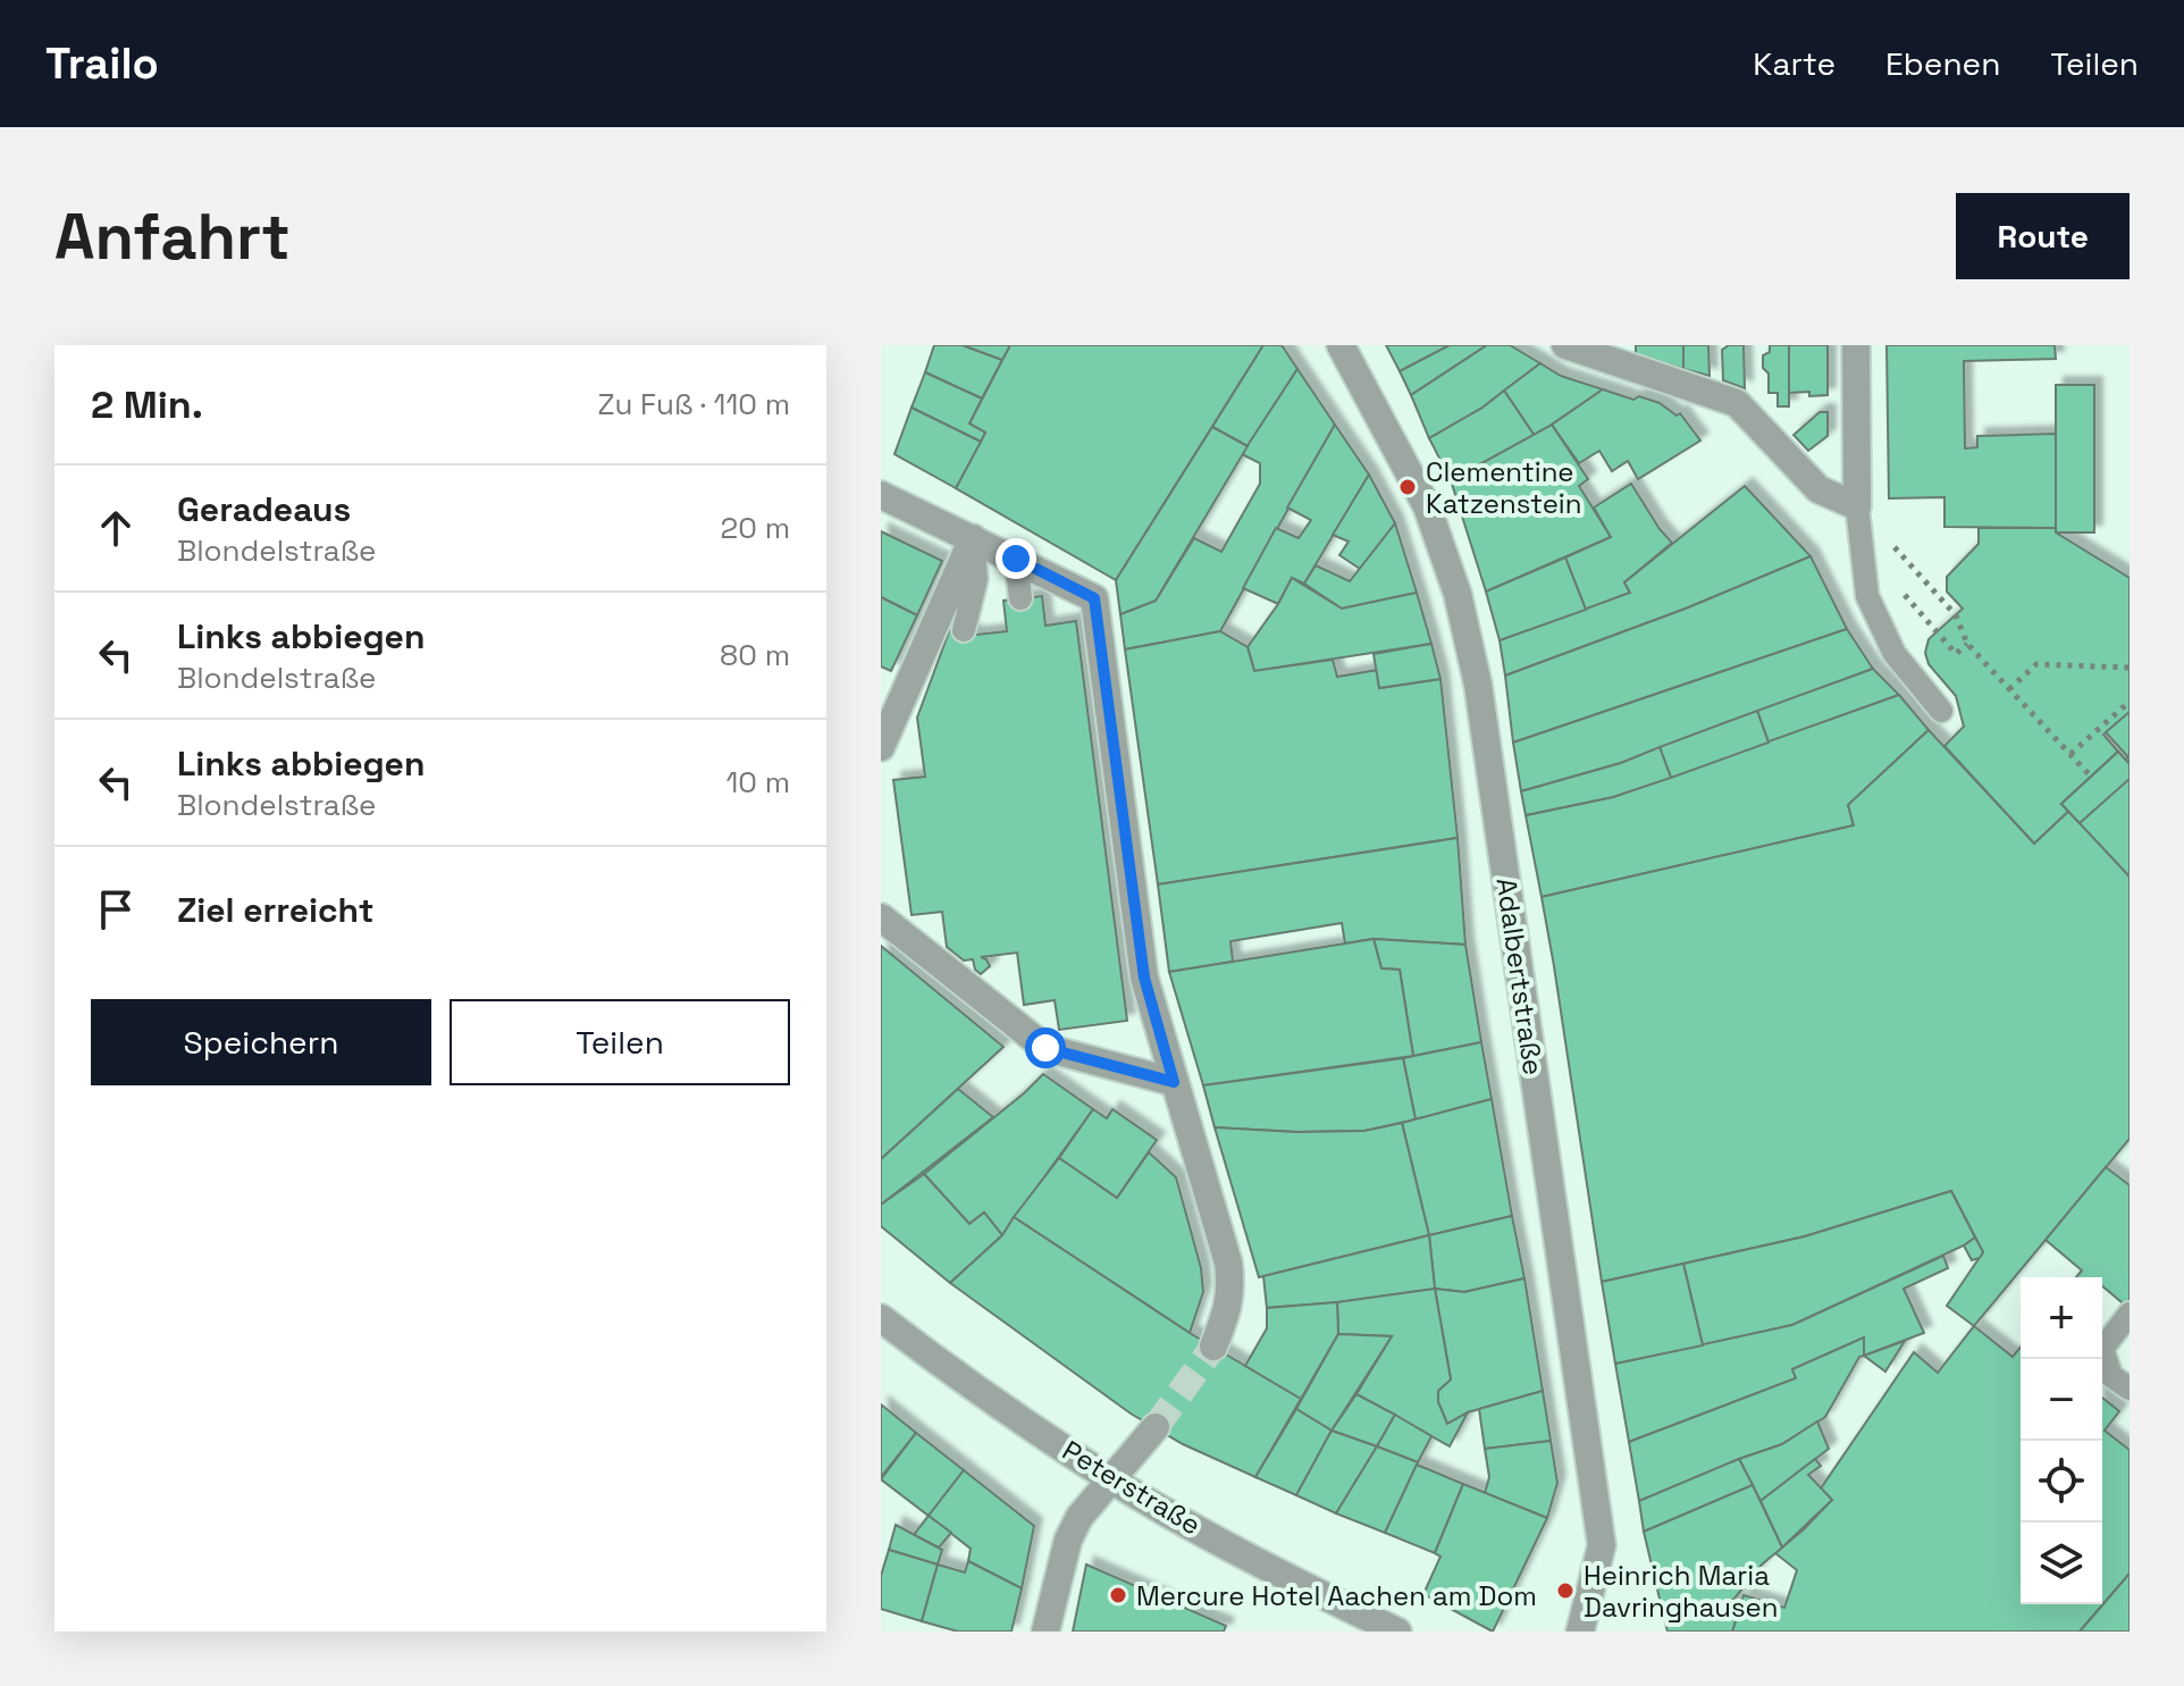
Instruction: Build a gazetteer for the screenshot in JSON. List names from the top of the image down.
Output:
{
  "streets": {
    "street": ["Adalbertstraße", "Peterstraße"]
  },
  "places": ["Clementine Katzenstein", "Heinrich Maria Davringhausen", "Mercure Hotel Aachen am Dom"],
  "page": {
    "header": "Trailo",
    "nav": ["Karte", "Ebenen", "Teilen"],
    "buttons": [
      "Route",
      ["Speichern", "Teilen"]
    ],
    "title": "Anfahrt",
    "heading": ["2 Min.", "Zu Fuß · 110 m"],
    "list": [
      ["Geradeaus", "Blondelstraße", "20 m"],
      ["Links abbiegen", "Blondelstraße", "80 m"],
      ["Links abbiegen", "Blondelstraße", "10 m"],
      "Ziel erreicht"
    ],
    "map_buttons": ["+", "−"]
  }
}
